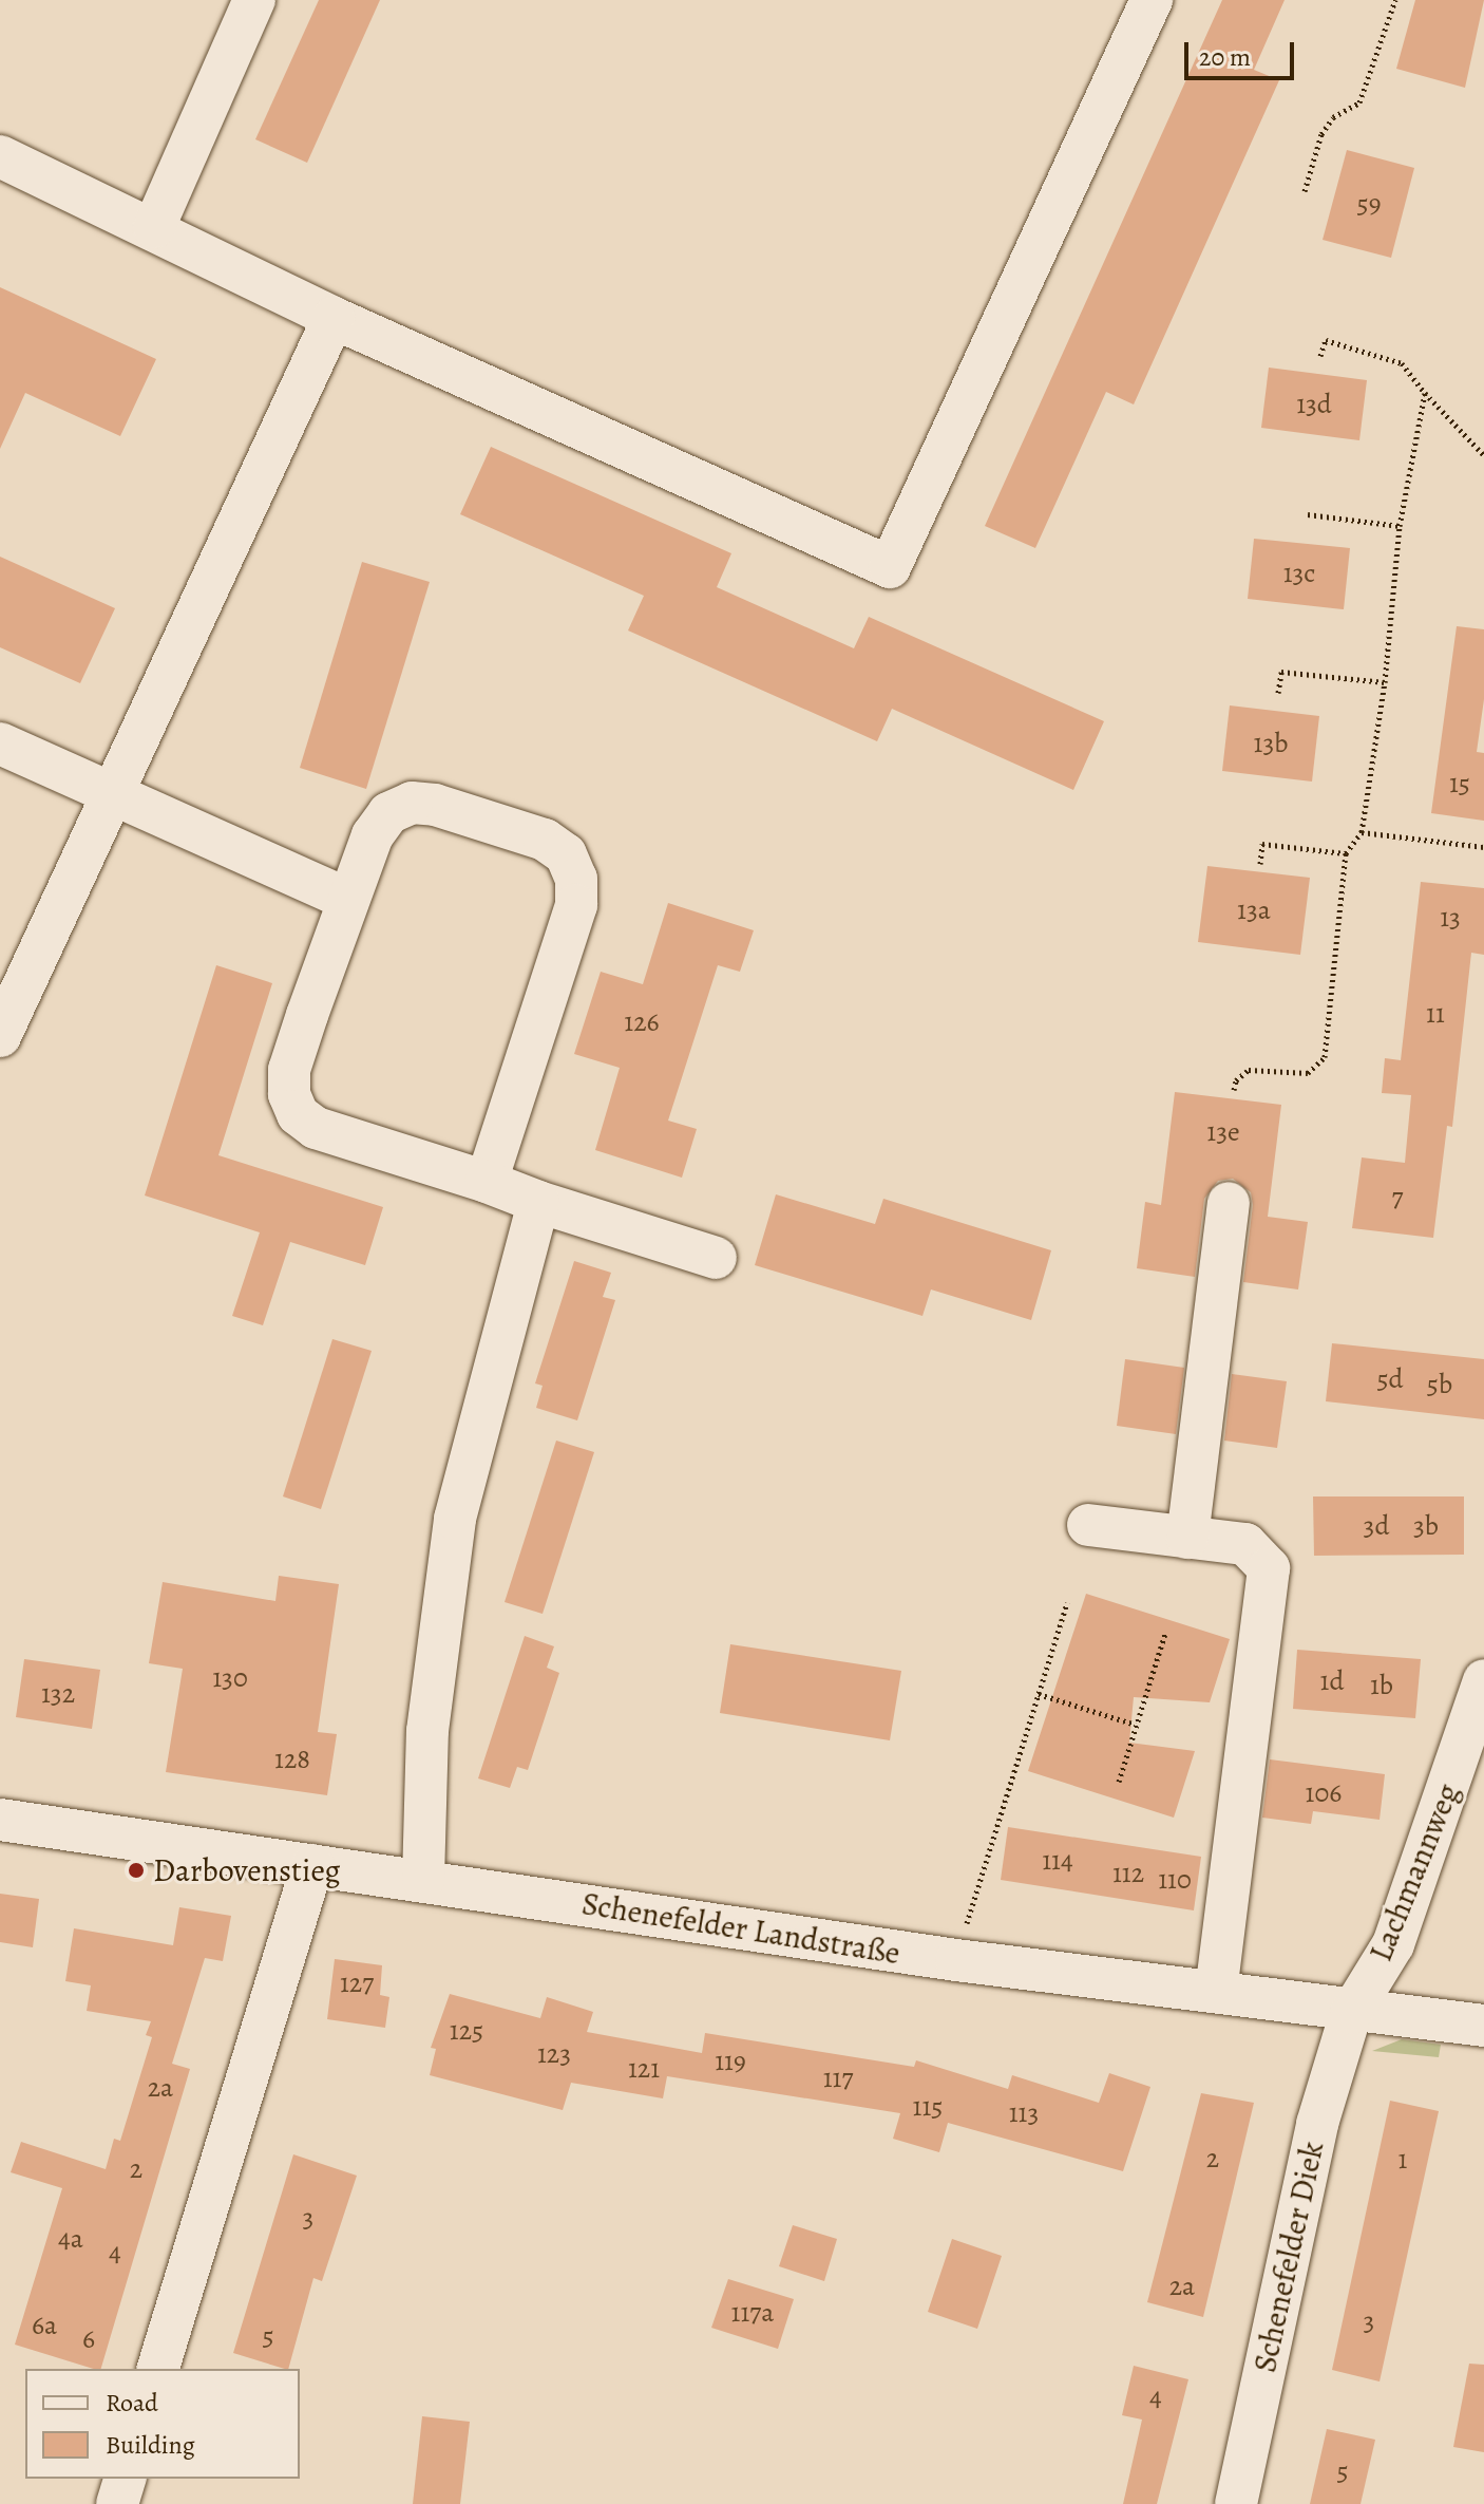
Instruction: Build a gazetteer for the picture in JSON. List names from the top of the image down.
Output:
{
  "streets": {
    "street": ["Lachmannweg", "Schenefelder Landstraße", "Schenefelder Diek"]
  },
  "crossings": [
    ["Lachmannweg", "Schenefelder Landstraße"],
    ["Lachmannweg", "Schenefelder Diek"],
    ["Schenefelder Landstraße", "Schenefelder Diek"]
  ],
  "places": ["Darbovenstieg"],
  "house_numbers": [
    "59",
    "13d",
    "13c",
    "13b",
    "15",
    "13a",
    "13",
    "11",
    "126",
    "13e",
    "7",
    "5d",
    "5b",
    "3d",
    "3b",
    "130",
    "1d",
    "1b",
    "132",
    "128",
    "106",
    "114",
    "112",
    "110",
    "127",
    "125",
    "123",
    "119",
    "121",
    "117",
    "2a",
    "115",
    "113",
    "2",
    "1",
    "2",
    "3",
    "4a",
    "4",
    "2a",
    "117a",
    "3",
    "6a",
    "5",
    "6",
    "4",
    "5"
  ],
  "legend": ["Road", "Building"],
  "scale_bar": "20 m"
}
